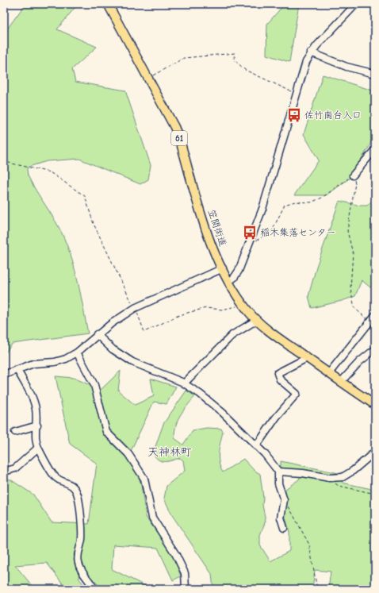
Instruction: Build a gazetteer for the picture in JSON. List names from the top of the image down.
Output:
{
  "streets": {
    "main road": ["61", "笠間街道"]
  },
  "districts": ["天神林町"],
  "places": {
    "bus stop": ["佐竹南台入口", "稲木集落センター"]
  }
}
